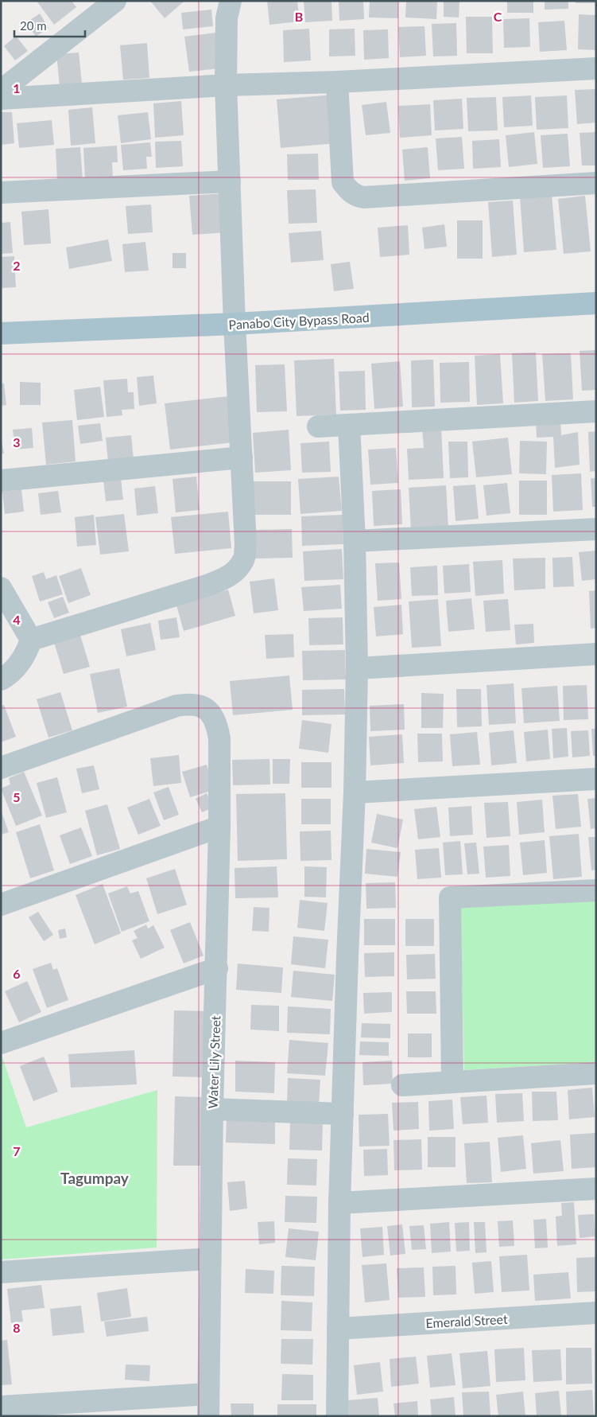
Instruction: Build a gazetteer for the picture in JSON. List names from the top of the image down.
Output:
{
  "streets": {
    "main road": ["Panabo City Bypass Road"],
    "street": ["Water Lily Street", "Emerald Street"]
  },
  "districts": ["Tagumpay"],
  "scale_bar": "20 m",
  "grid": {
    "columns": ["B", "C"],
    "rows": [
      "1",
      "2",
      "3",
      "4",
      "5",
      "6",
      "7",
      "8"
    ]
  }
}
